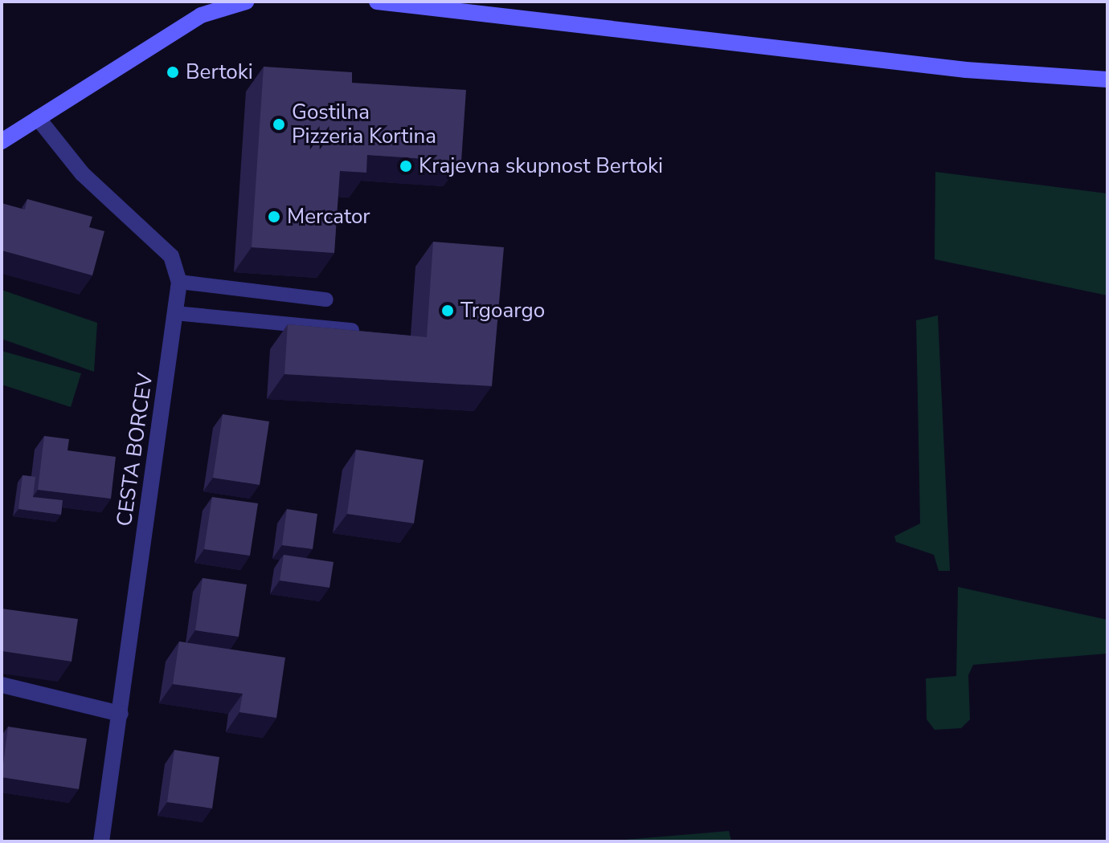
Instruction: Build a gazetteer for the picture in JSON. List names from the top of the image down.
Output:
{
  "streets": {
    "street": ["CESTA BORCEV"]
  },
  "places": [
    "Bertoki",
    "Gostilna Pizzeria Kortina",
    "Krajevna skupnost Bertoki",
    "Mercator",
    "Trgoargo"
  ]
}
